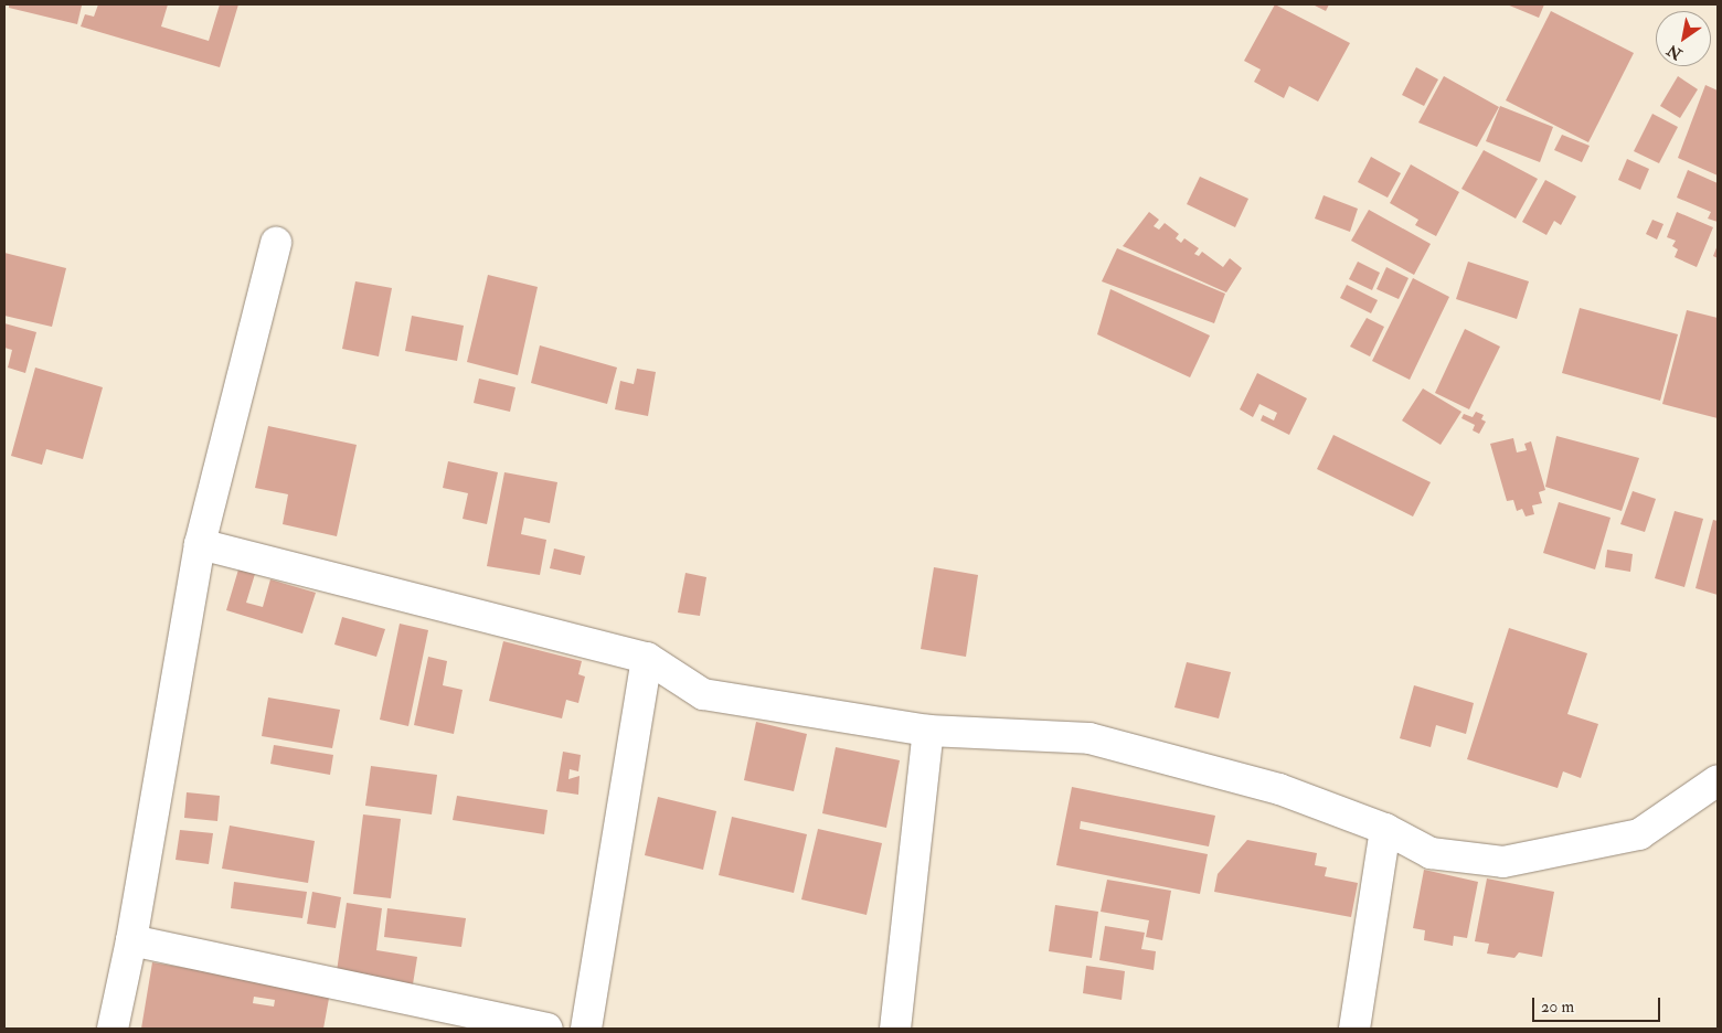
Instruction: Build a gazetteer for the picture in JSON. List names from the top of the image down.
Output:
{
  "scale_bar": "20 m",
  "north": "bottom left"
}
